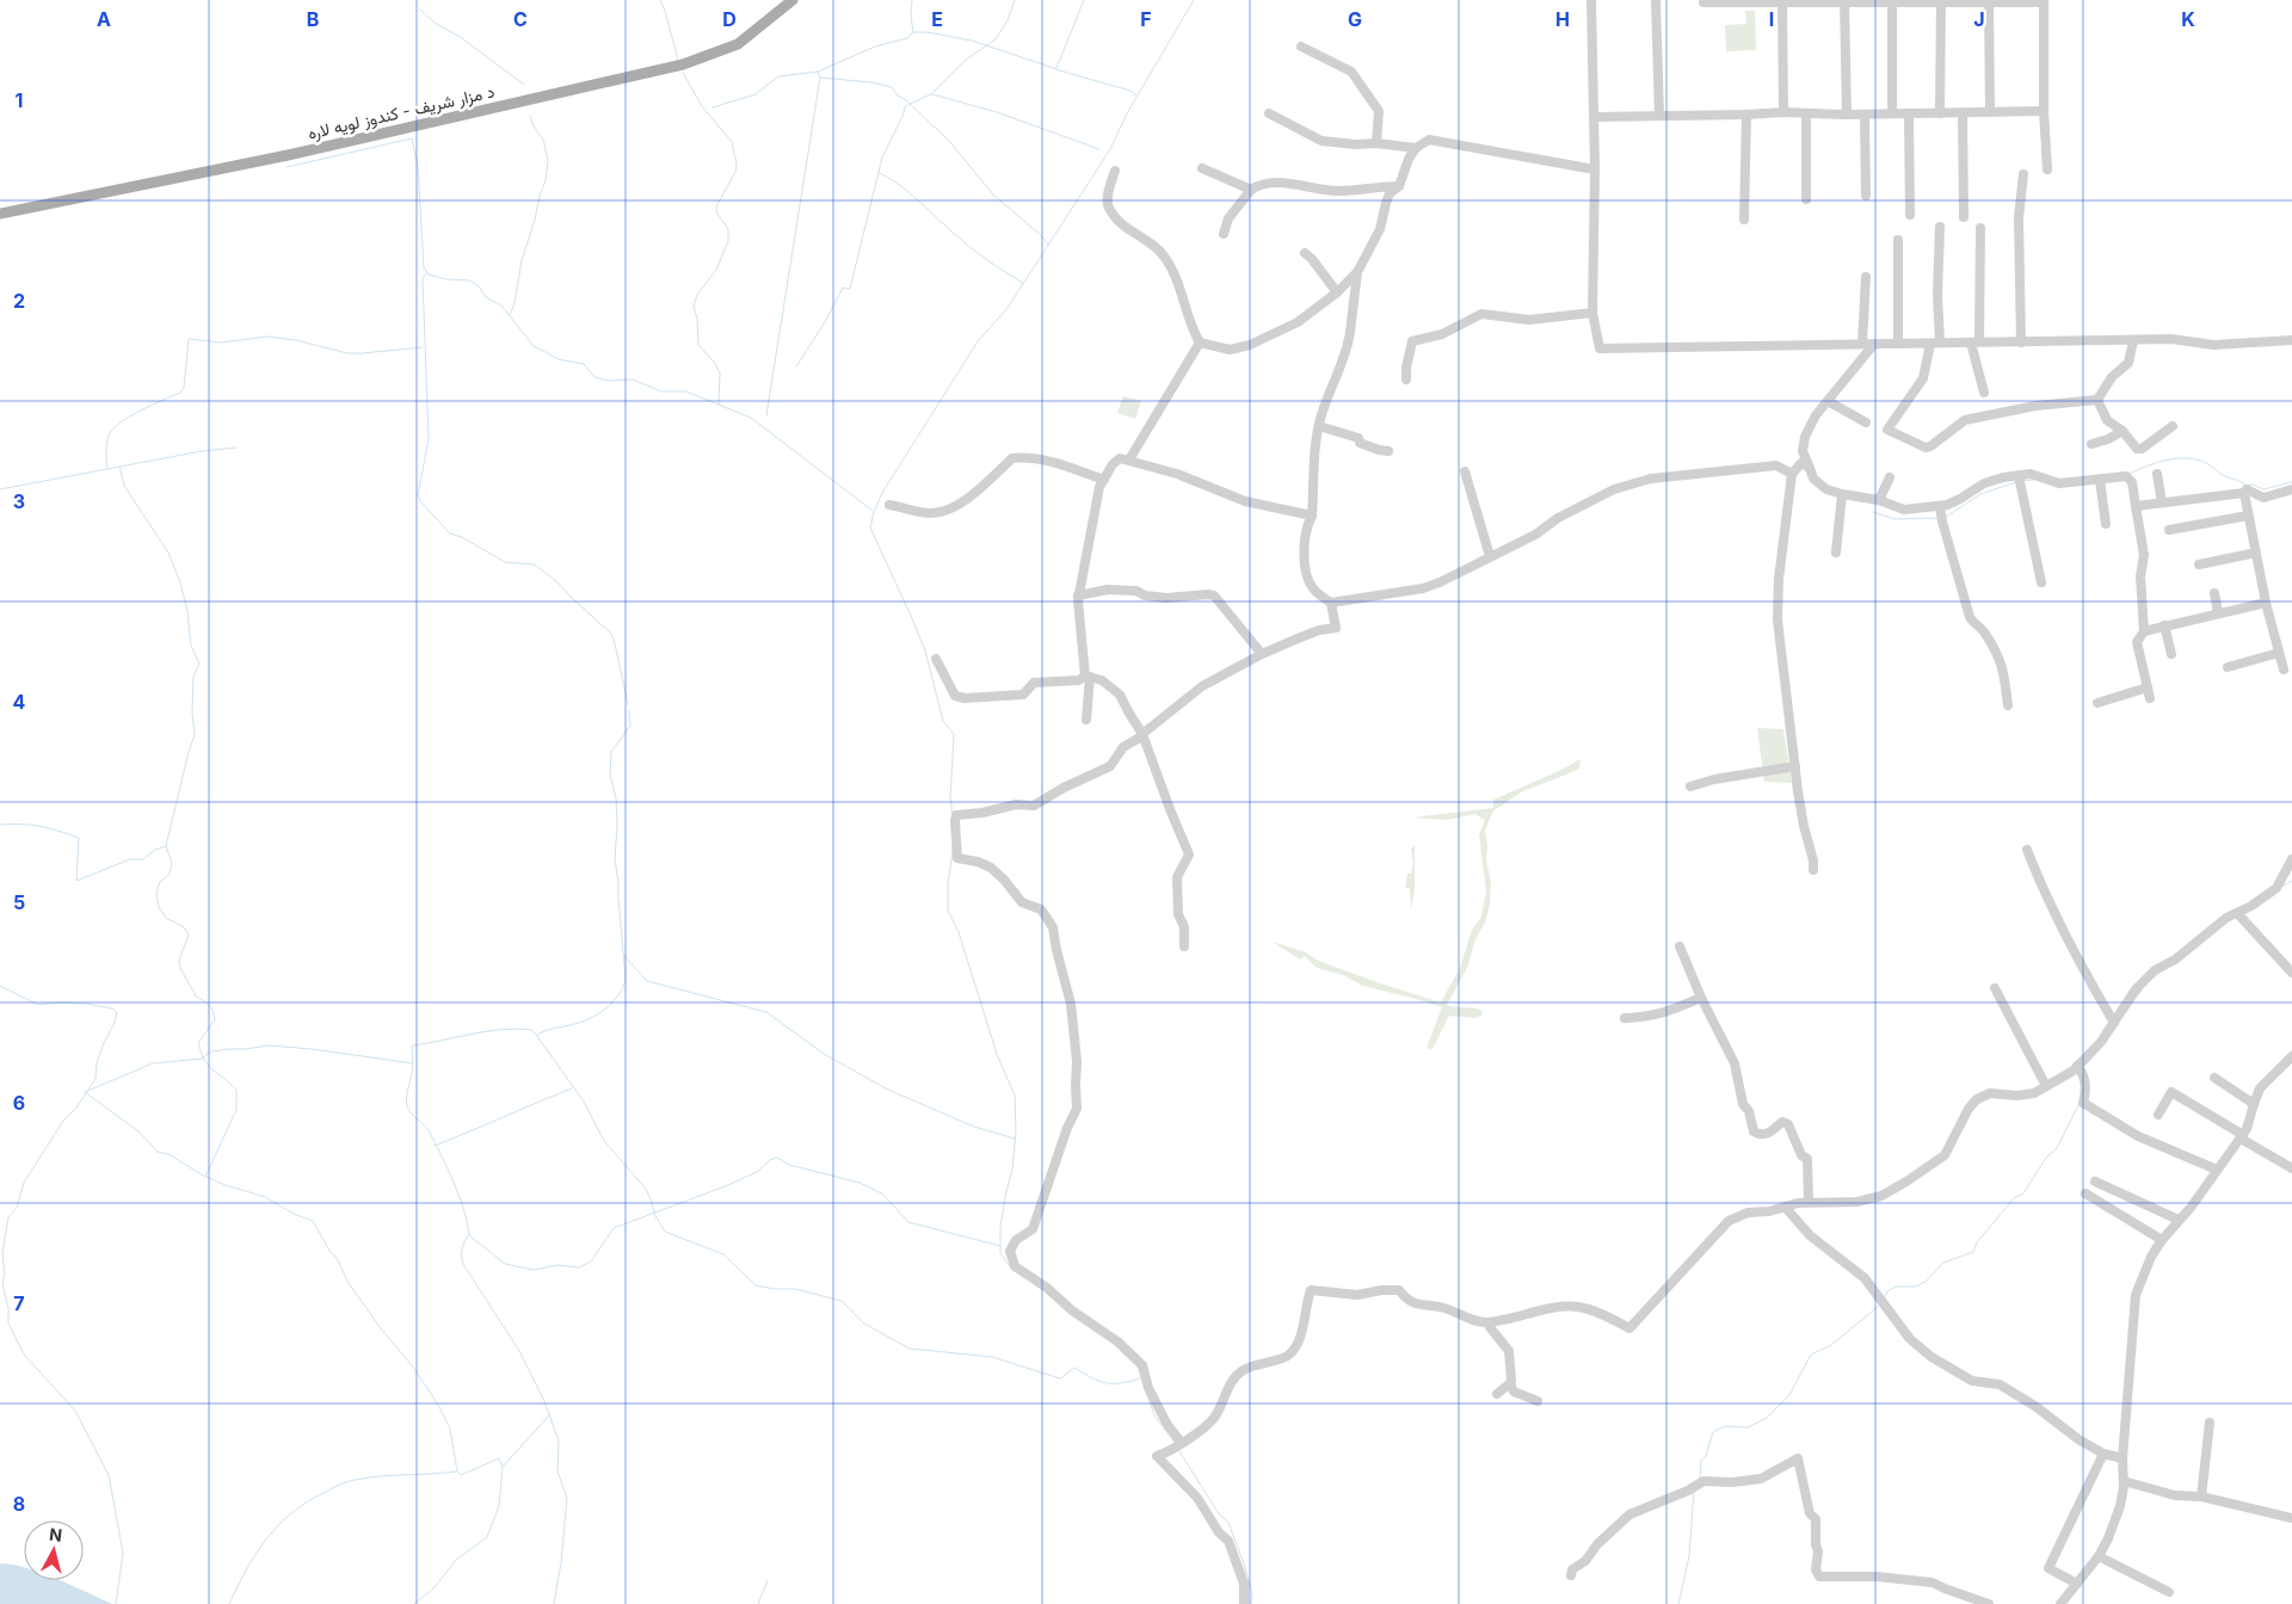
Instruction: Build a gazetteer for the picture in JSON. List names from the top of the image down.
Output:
{
  "streets": {
    "main road": ["د مزار شریف - کندوز لویه لاره"]
  },
  "north": "top",
  "grid": {
    "columns": [
      "A",
      "B",
      "C",
      "D",
      "E",
      "F",
      "G",
      "H",
      "I",
      "J",
      "K"
    ],
    "rows": [
      "1",
      "2",
      "3",
      "4",
      "5",
      "6",
      "7",
      "8"
    ]
  }
}
